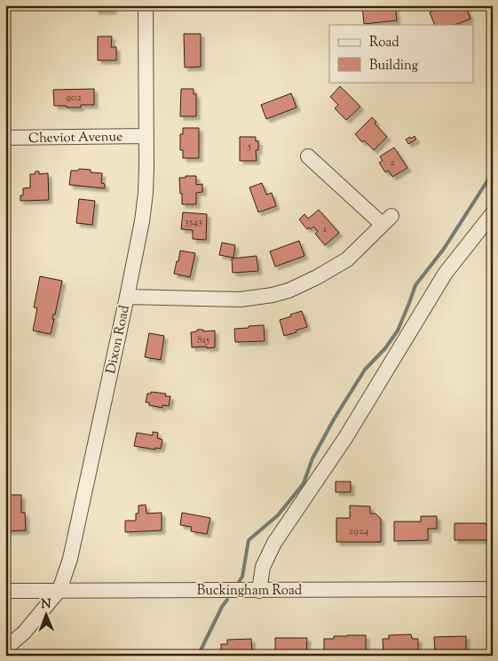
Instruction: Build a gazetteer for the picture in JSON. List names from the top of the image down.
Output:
{
  "streets": {
    "street": ["Cheviot Avenue", "Dixon Road", "Buckingham Road"]
  },
  "crossings": [
    ["Cheviot Avenue", "Dixon Road"],
    ["Dixon Road", "Buckingham Road"]
  ],
  "house_numbers": [
    "902",
    "5",
    "2",
    "3543",
    "1",
    "815",
    "2924"
  ],
  "legend": ["Road", "Building"],
  "north": "top"
}
